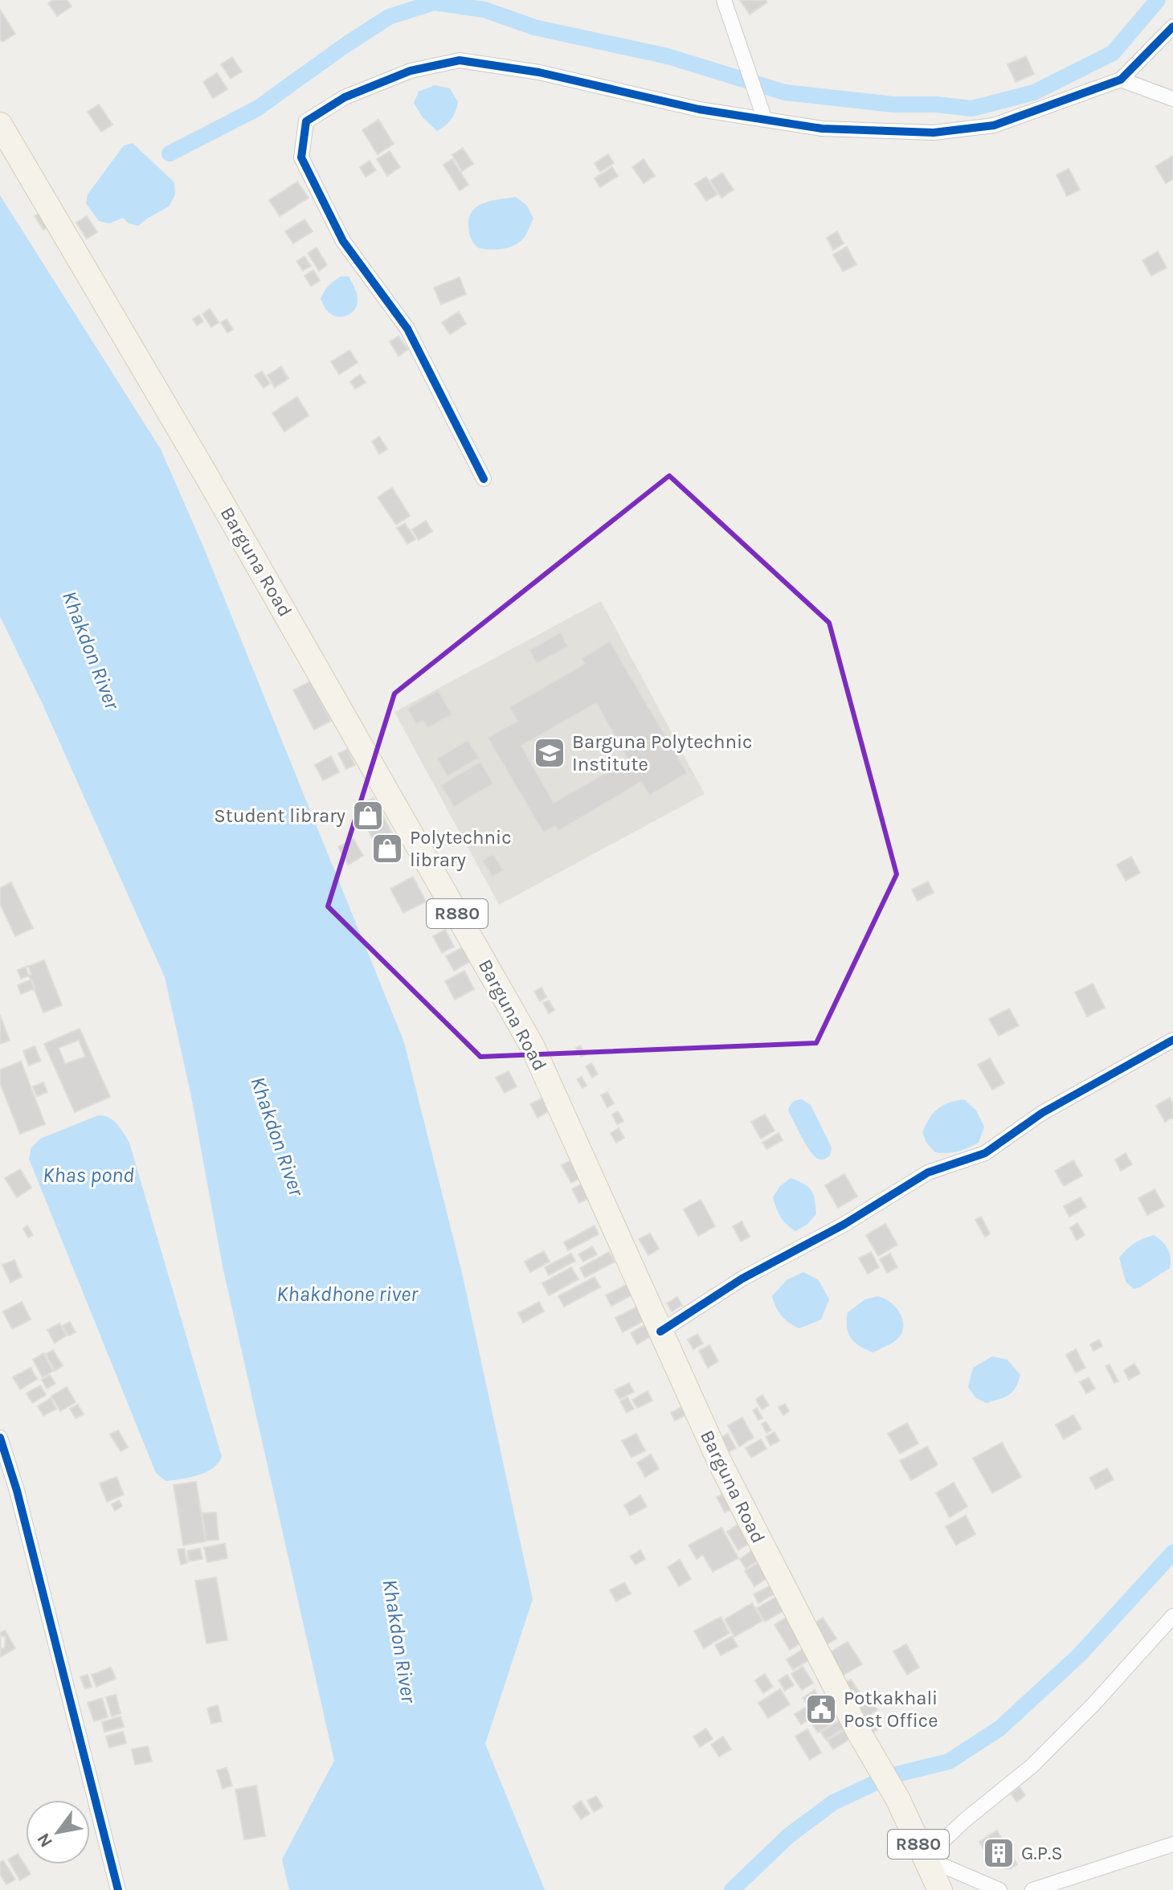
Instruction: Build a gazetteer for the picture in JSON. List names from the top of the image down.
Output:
{
  "streets": {
    "main road": ["Barguna Road", "R880"]
  },
  "crossings": [
    ["Barguna Road", "R880"]
  ],
  "water": ["Khakdon River", "Khas pond", "Khakdhone river"],
  "places": {
    "school or university": ["Barguna Polytechnic Institute"],
    "shop": ["Student library", "Polytechnic library"],
    "public building": ["Potkakhali Post Office"],
    "building": ["G.P.S"]
  },
  "north": "bottom left"
}
